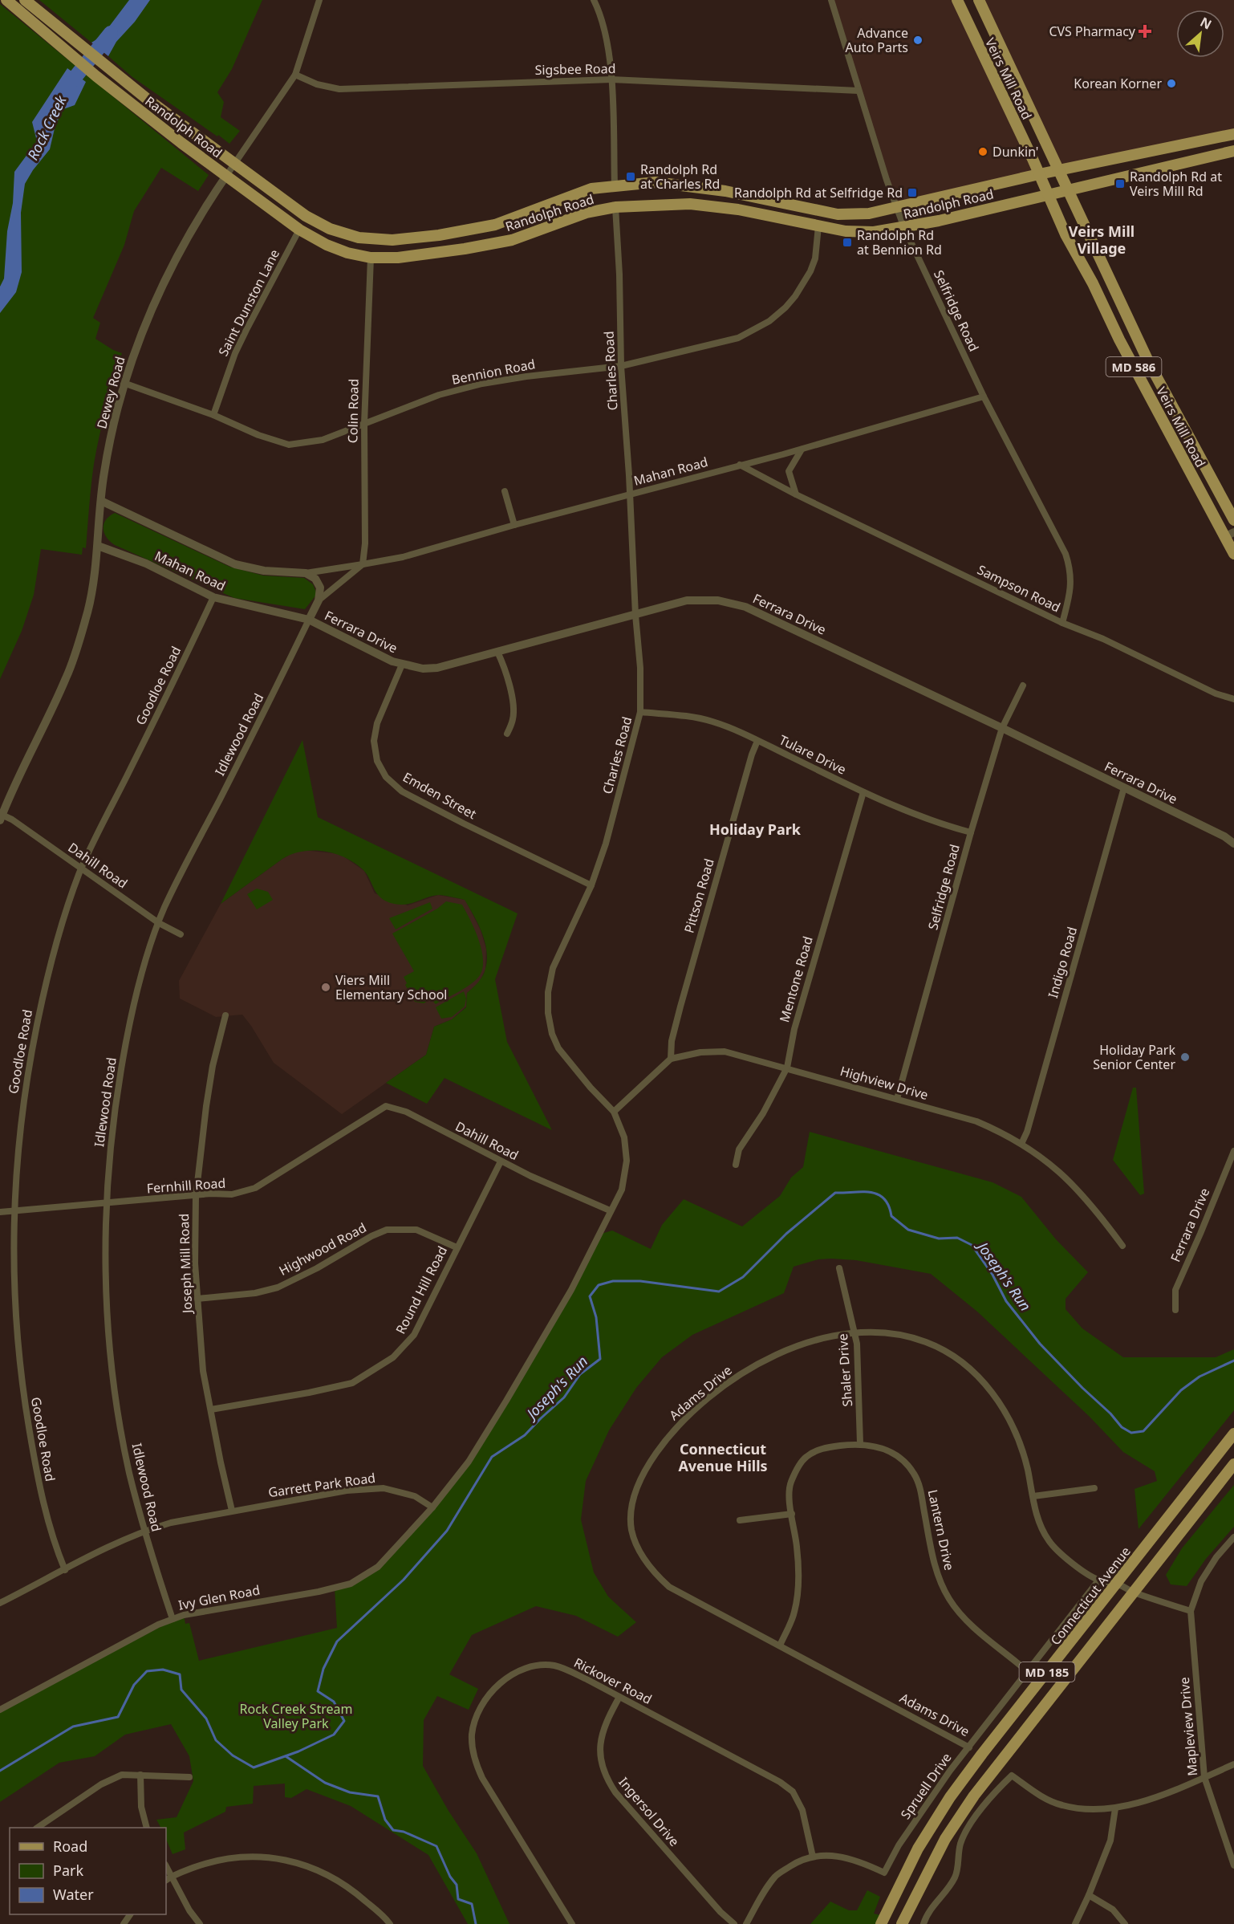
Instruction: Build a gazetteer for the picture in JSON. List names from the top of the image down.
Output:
{
  "streets": {
    "main road": [
      "Veirs Mill Road",
      "Randolph Road",
      "MD 586",
      "Connecticut Avenue",
      "MD 185"
    ],
    "street": [
      "Sigsbee Road",
      "Saint Dunston Lane",
      "Selfridge Road",
      "Charles Road",
      "Bennion Road",
      "Dewey Road",
      "Colin Road",
      "Mahan Road",
      "Sampson Road",
      "Ferrara Drive",
      "Goodloe Road",
      "Idlewood Road",
      "Tulare Drive",
      "Emden Street",
      "Dahill Road",
      "Pittson Road",
      "Indigo Road",
      "Mentone Road",
      "Highview Drive",
      "Fernhill Road",
      "Highwood Road",
      "Joseph Mill Road",
      "Round Hill Road",
      "Shaler Drive",
      "Adams Drive",
      "Garrett Park Road",
      "Lantern Drive",
      "Ivy Glen Road",
      "Rickover Road",
      "Mapleview Drive",
      "Spruell Drive",
      "Ingersol Drive"
    ]
  },
  "crossings": [
    ["Sigsbee Road", "Selfridge Road"],
    ["Sigsbee Road", "Dewey Road"],
    ["Veirs Mill Road", "Randolph Road"],
    ["Randolph Road", "Saint Dunston Lane"],
    ["Randolph Road", "Selfridge Road"],
    ["Randolph Road", "Charles Road"],
    ["Randolph Road", "Bennion Road"],
    ["Randolph Road", "Dewey Road"],
    ["Randolph Road", "Colin Road"],
    ["Saint Dunston Lane", "Bennion Road"],
    ["Selfridge Road", "Mahan Road"],
    ["Selfridge Road", "Sampson Road"],
    ["Selfridge Road", "Ferrara Drive"],
    ["Selfridge Road", "Tulare Drive"],
    ["Selfridge Road", "Highview Drive"],
    ["Charles Road", "Bennion Road"],
    ["Charles Road", "Mahan Road"],
    ["Charles Road", "Ferrara Drive"],
    ["Charles Road", "Tulare Drive"],
    ["Charles Road", "Emden Street"],
    ["Charles Road", "Dahill Road"],
    ["Bennion Road", "Dewey Road"],
    ["Bennion Road", "Colin Road"],
    ["Dewey Road", "Mahan Road"],
    ["Dewey Road", "Dahill Road"],
    ["Colin Road", "Mahan Road"],
    ["Mahan Road", "Sampson Road"],
    ["Mahan Road", "Ferrara Drive"],
    ["Mahan Road", "Goodloe Road"],
    ["Mahan Road", "Idlewood Road"],
    ["Ferrara Drive", "Idlewood Road"],
    ["Ferrara Drive", "Emden Street"],
    ["Ferrara Drive", "Indigo Road"],
    ["Goodloe Road", "Dahill Road"],
    ["Goodloe Road", "Fernhill Road"],
    ["Goodloe Road", "Garrett Park Road"],
    ["Idlewood Road", "Dahill Road"],
    ["Idlewood Road", "Fernhill Road"],
    ["Idlewood Road", "Garrett Park Road"],
    ["Idlewood Road", "Ivy Glen Road"],
    ["Tulare Drive", "Pittson Road"],
    ["Tulare Drive", "Mentone Road"],
    ["Dahill Road", "Fernhill Road"],
    ["Dahill Road", "Round Hill Road"],
    ["Pittson Road", "Highview Drive"],
    ["Indigo Road", "Highview Drive"],
    ["Mentone Road", "Highview Drive"],
    ["Fernhill Road", "Joseph Mill Road"],
    ["Highwood Road", "Joseph Mill Road"],
    ["Highwood Road", "Round Hill Road"],
    ["Joseph Mill Road", "Round Hill Road"],
    ["Joseph Mill Road", "Garrett Park Road"],
    ["Shaler Drive", "Adams Drive"],
    ["Shaler Drive", "Lantern Drive"],
    ["Adams Drive", "Lantern Drive"],
    ["Adams Drive", "Connecticut Avenue"],
    ["Adams Drive", "MD 185"],
    ["Adams Drive", "Mapleview Drive"],
    ["Adams Drive", "Spruell Drive"],
    ["Garrett Park Road", "Ivy Glen Road"],
    ["Lantern Drive", "Spruell Drive"],
    ["Rickover Road", "Spruell Drive"],
    ["Rickover Road", "Ingersol Drive"]
  ],
  "districts": ["Veirs Mill Village", "Holiday Park", "Connecticut Avenue Hills"],
  "water": ["Rock Creek", "Joseph's Run"],
  "parks": ["Rock Creek Stream Valley Park"],
  "places": {
    "health": ["CVS Pharmacy"],
    "other": [
      "Advance Auto Parts",
      "Korean Korner",
      "Dunkin'",
      "Viers Mill Elementary School",
      "Holiday Park Senior Center"
    ],
    "transit": [
      "Randolph Rd at Charles Rd",
      "Randolph Rd at Veirs Mill Rd",
      "Randolph Rd at Selfridge Rd",
      "Randolph Rd at Bennion Rd"
    ]
  },
  "legend": ["Road", "Park", "Water"],
  "north": "top right"
}
